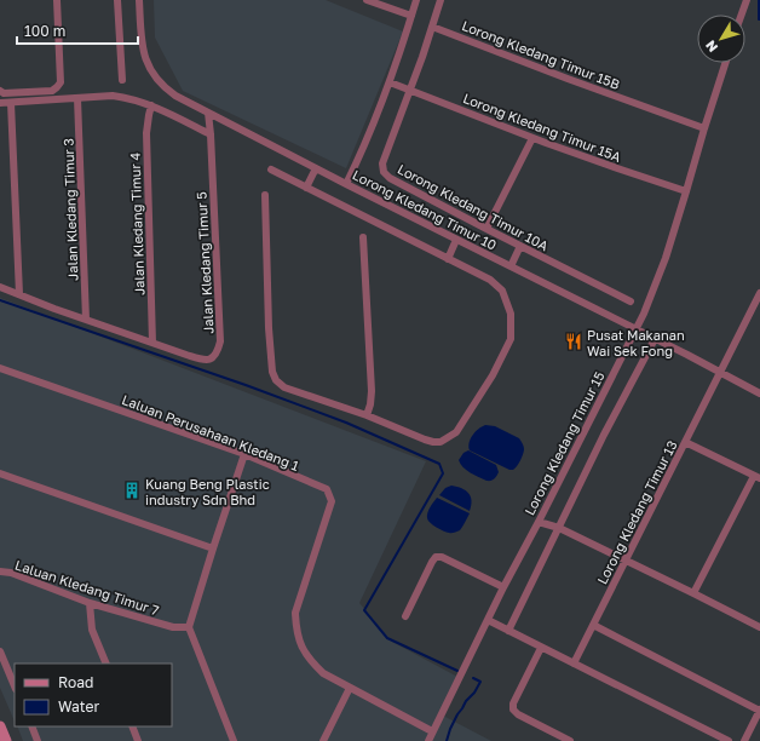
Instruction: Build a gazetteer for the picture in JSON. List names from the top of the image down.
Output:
{
  "streets": {
    "street": [
      "Lorong Kledang Timur 15B",
      "Lorong Kledang Timur 15A",
      "Lorong Kledang Timur 10A",
      "Jalan Kledang Timur 3",
      "Lorong Kledang Timur 10",
      "Jalan Kledang Timur 4",
      "Jalan Kledang Timur 5",
      "Laluan Perusahaan Kledang 1",
      "Lorong Kledang Timur 15",
      "Lorong Kledang Timur 13",
      "Laluan Kledang Timur 7"
    ]
  },
  "crossings": [
    ["Lorong Kledang Timur 15B", "Lorong Kledang Timur 15"],
    ["Lorong Kledang Timur 15A", "Lorong Kledang Timur 10A"],
    ["Lorong Kledang Timur 15A", "Lorong Kledang Timur 15"],
    ["Jalan Kledang Timur 3", "Jalan Kledang Timur 5"],
    ["Lorong Kledang Timur 10", "Jalan Kledang Timur 5"],
    ["Lorong Kledang Timur 10", "Lorong Kledang Timur 15"],
    ["Lorong Kledang Timur 10", "Lorong Kledang Timur 13"],
    ["Jalan Kledang Timur 4", "Jalan Kledang Timur 5"],
    ["Laluan Perusahaan Kledang 1", "Lorong Kledang Timur 15"]
  ],
  "places": {
    "restaurant": ["Pusat Makanan Wai Sek Fong"],
    "building": ["Kuang Beng Plastic industry Sdn Bhd"]
  },
  "legend": ["Road", "Water"],
  "scale_bar": "100 m",
  "north": "bottom left"
}
